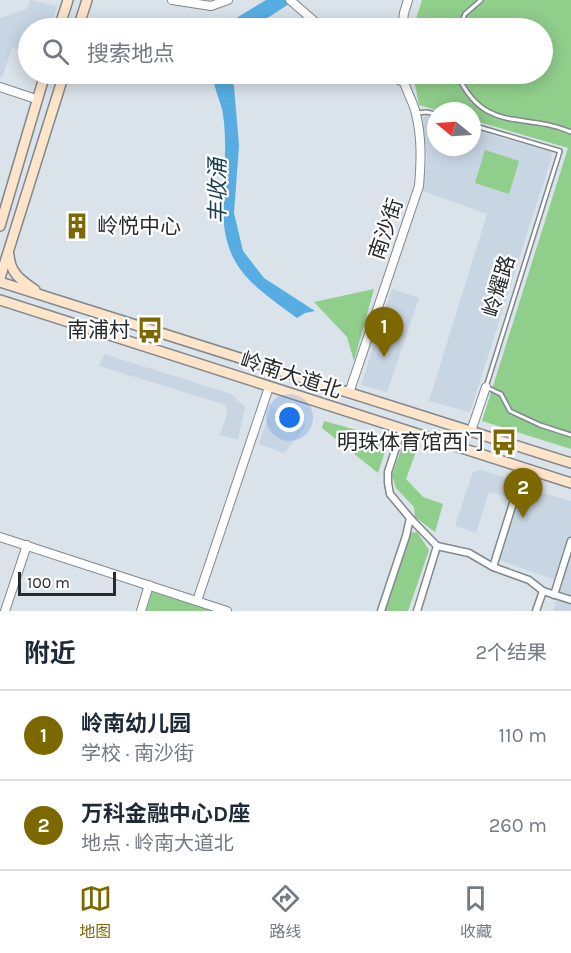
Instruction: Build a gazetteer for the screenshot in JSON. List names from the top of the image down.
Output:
{
  "streets": {
    "main road": ["岭南大道北"],
    "street": ["南沙街", "岭耀路"]
  },
  "crossings": [
    ["南沙街", "岭南大道北"],
    ["岭耀路", "岭南大道北"]
  ],
  "water": ["丰收涌"],
  "places": {
    "building": ["岭悦中心"],
    "bus stop": ["南浦村", "明珠体育馆西门"]
  },
  "scale_bar": "100 m",
  "north": "left",
  "page": {
    "search": "搜索地点",
    "pins": ["1", "2"],
    "scale": "100 m",
    "heading": ["附近", "2个结果"],
    "list": [
      {
        "mark": "1",
        "name": "岭南幼儿园",
        "note": "学校 · 南沙街",
        "value": "110 m"
      },
      {
        "mark": "2",
        "name": "万科金融中心D座",
        "note": "地点 · 岭南大道北",
        "value": "260 m"
      }
    ],
    "nav": ["地图", "路线", "收藏"]
  }
}
